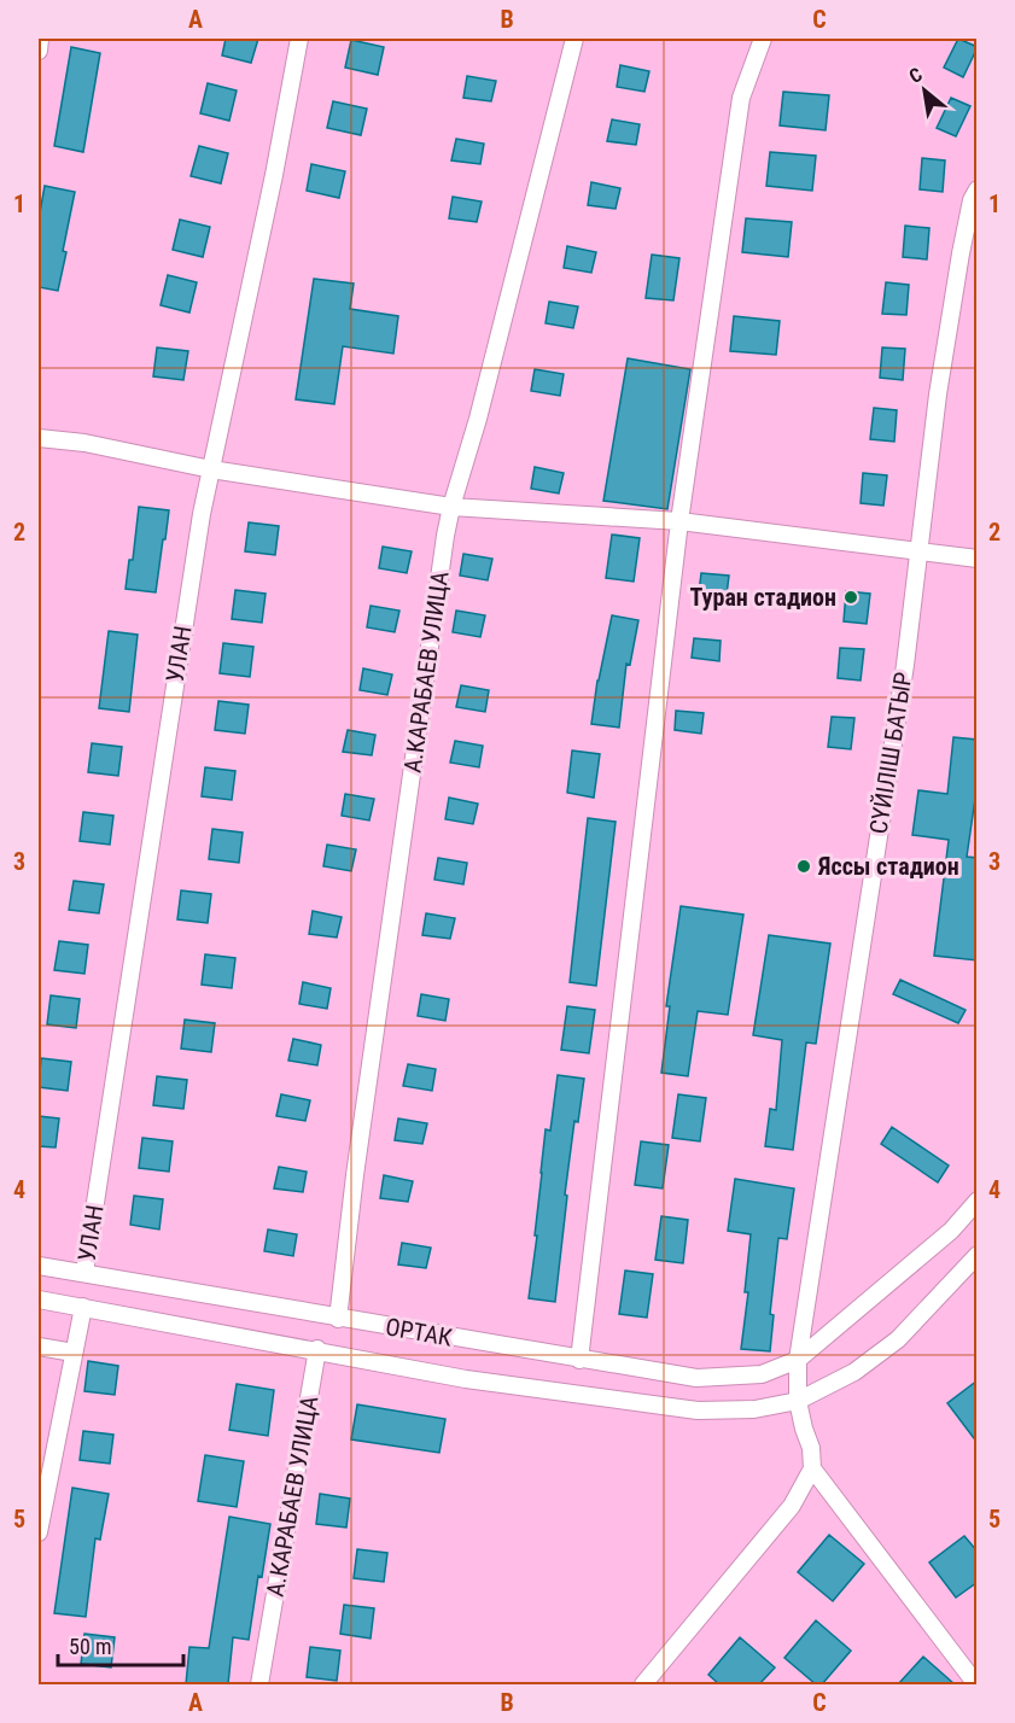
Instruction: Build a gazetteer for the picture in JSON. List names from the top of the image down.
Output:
{
  "streets": {
    "street": [
      "УЛАН",
      "А.КАРАБАЕВ УЛИЦА",
      "СҮЙІЛІШ БАТЫР",
      "ОРТАК"
    ]
  },
  "crossings": [
    ["УЛАН", "ОРТАК"],
    ["А.КАРАБАЕВ УЛИЦА", "ОРТАК"],
    ["СҮЙІЛІШ БАТЫР", "ОРТАК"]
  ],
  "places": ["Туран стадион", "Яссы стадион"],
  "scale_bar": "50 m",
  "north": "top left",
  "grid": {
    "columns": ["A", "B", "C"],
    "rows": [
      "1",
      "2",
      "3",
      "4",
      "5"
    ]
  }
}
